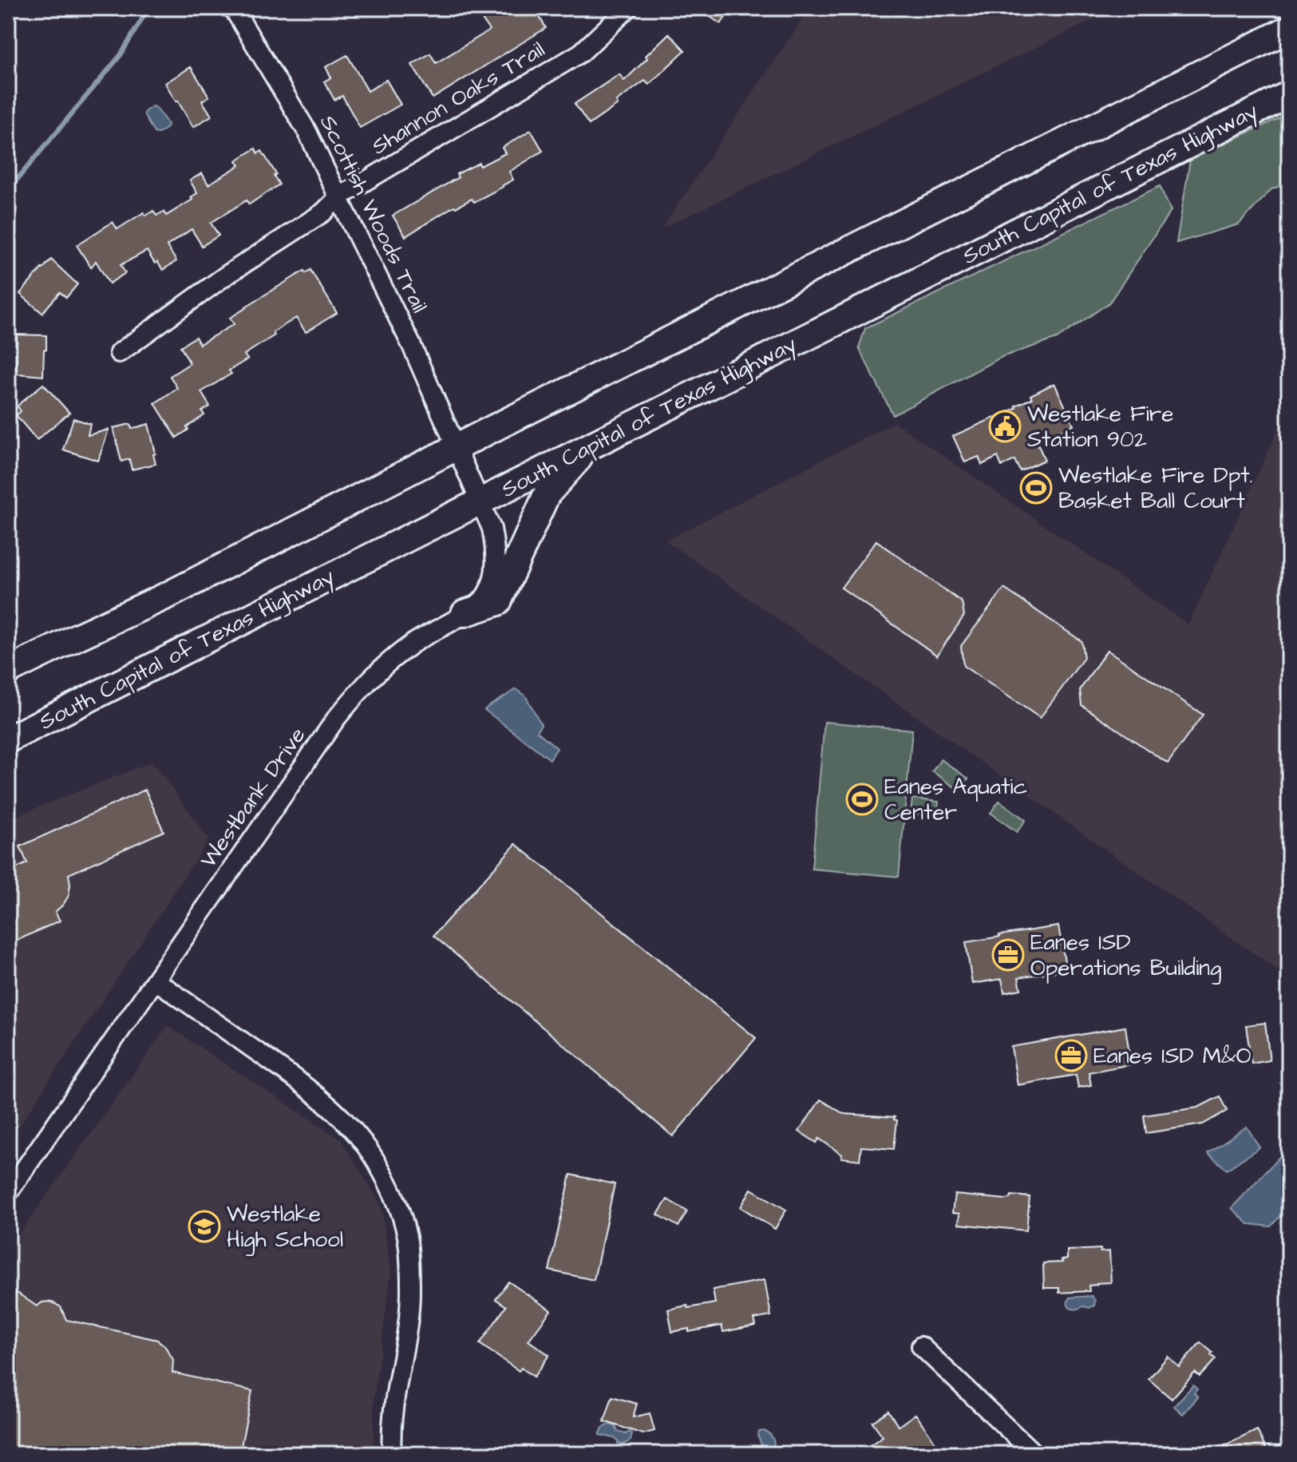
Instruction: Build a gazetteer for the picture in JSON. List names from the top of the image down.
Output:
{
  "streets": {
    "highway": ["South Capital of Texas Highway"],
    "street": ["Shannon Oaks Trail", "Scottish Woods Trail", "Westbank Drive"]
  },
  "crossings": [
    ["Shannon Oaks Trail", "Scottish Woods Trail"],
    ["South Capital of Texas Highway", "Westbank Drive"],
    ["Scottish Woods Trail", "Westbank Drive"]
  ],
  "places": {
    "public building": ["Westlake Fire Station 902"],
    "sports": ["Westlake Fire Dpt. Basket Ball Court", "Eanes Aquatic Center"],
    "office": ["Eanes ISD Operations Building", "Eanes ISD M&O"],
    "school or university": ["Westlake High School"]
  }
}
